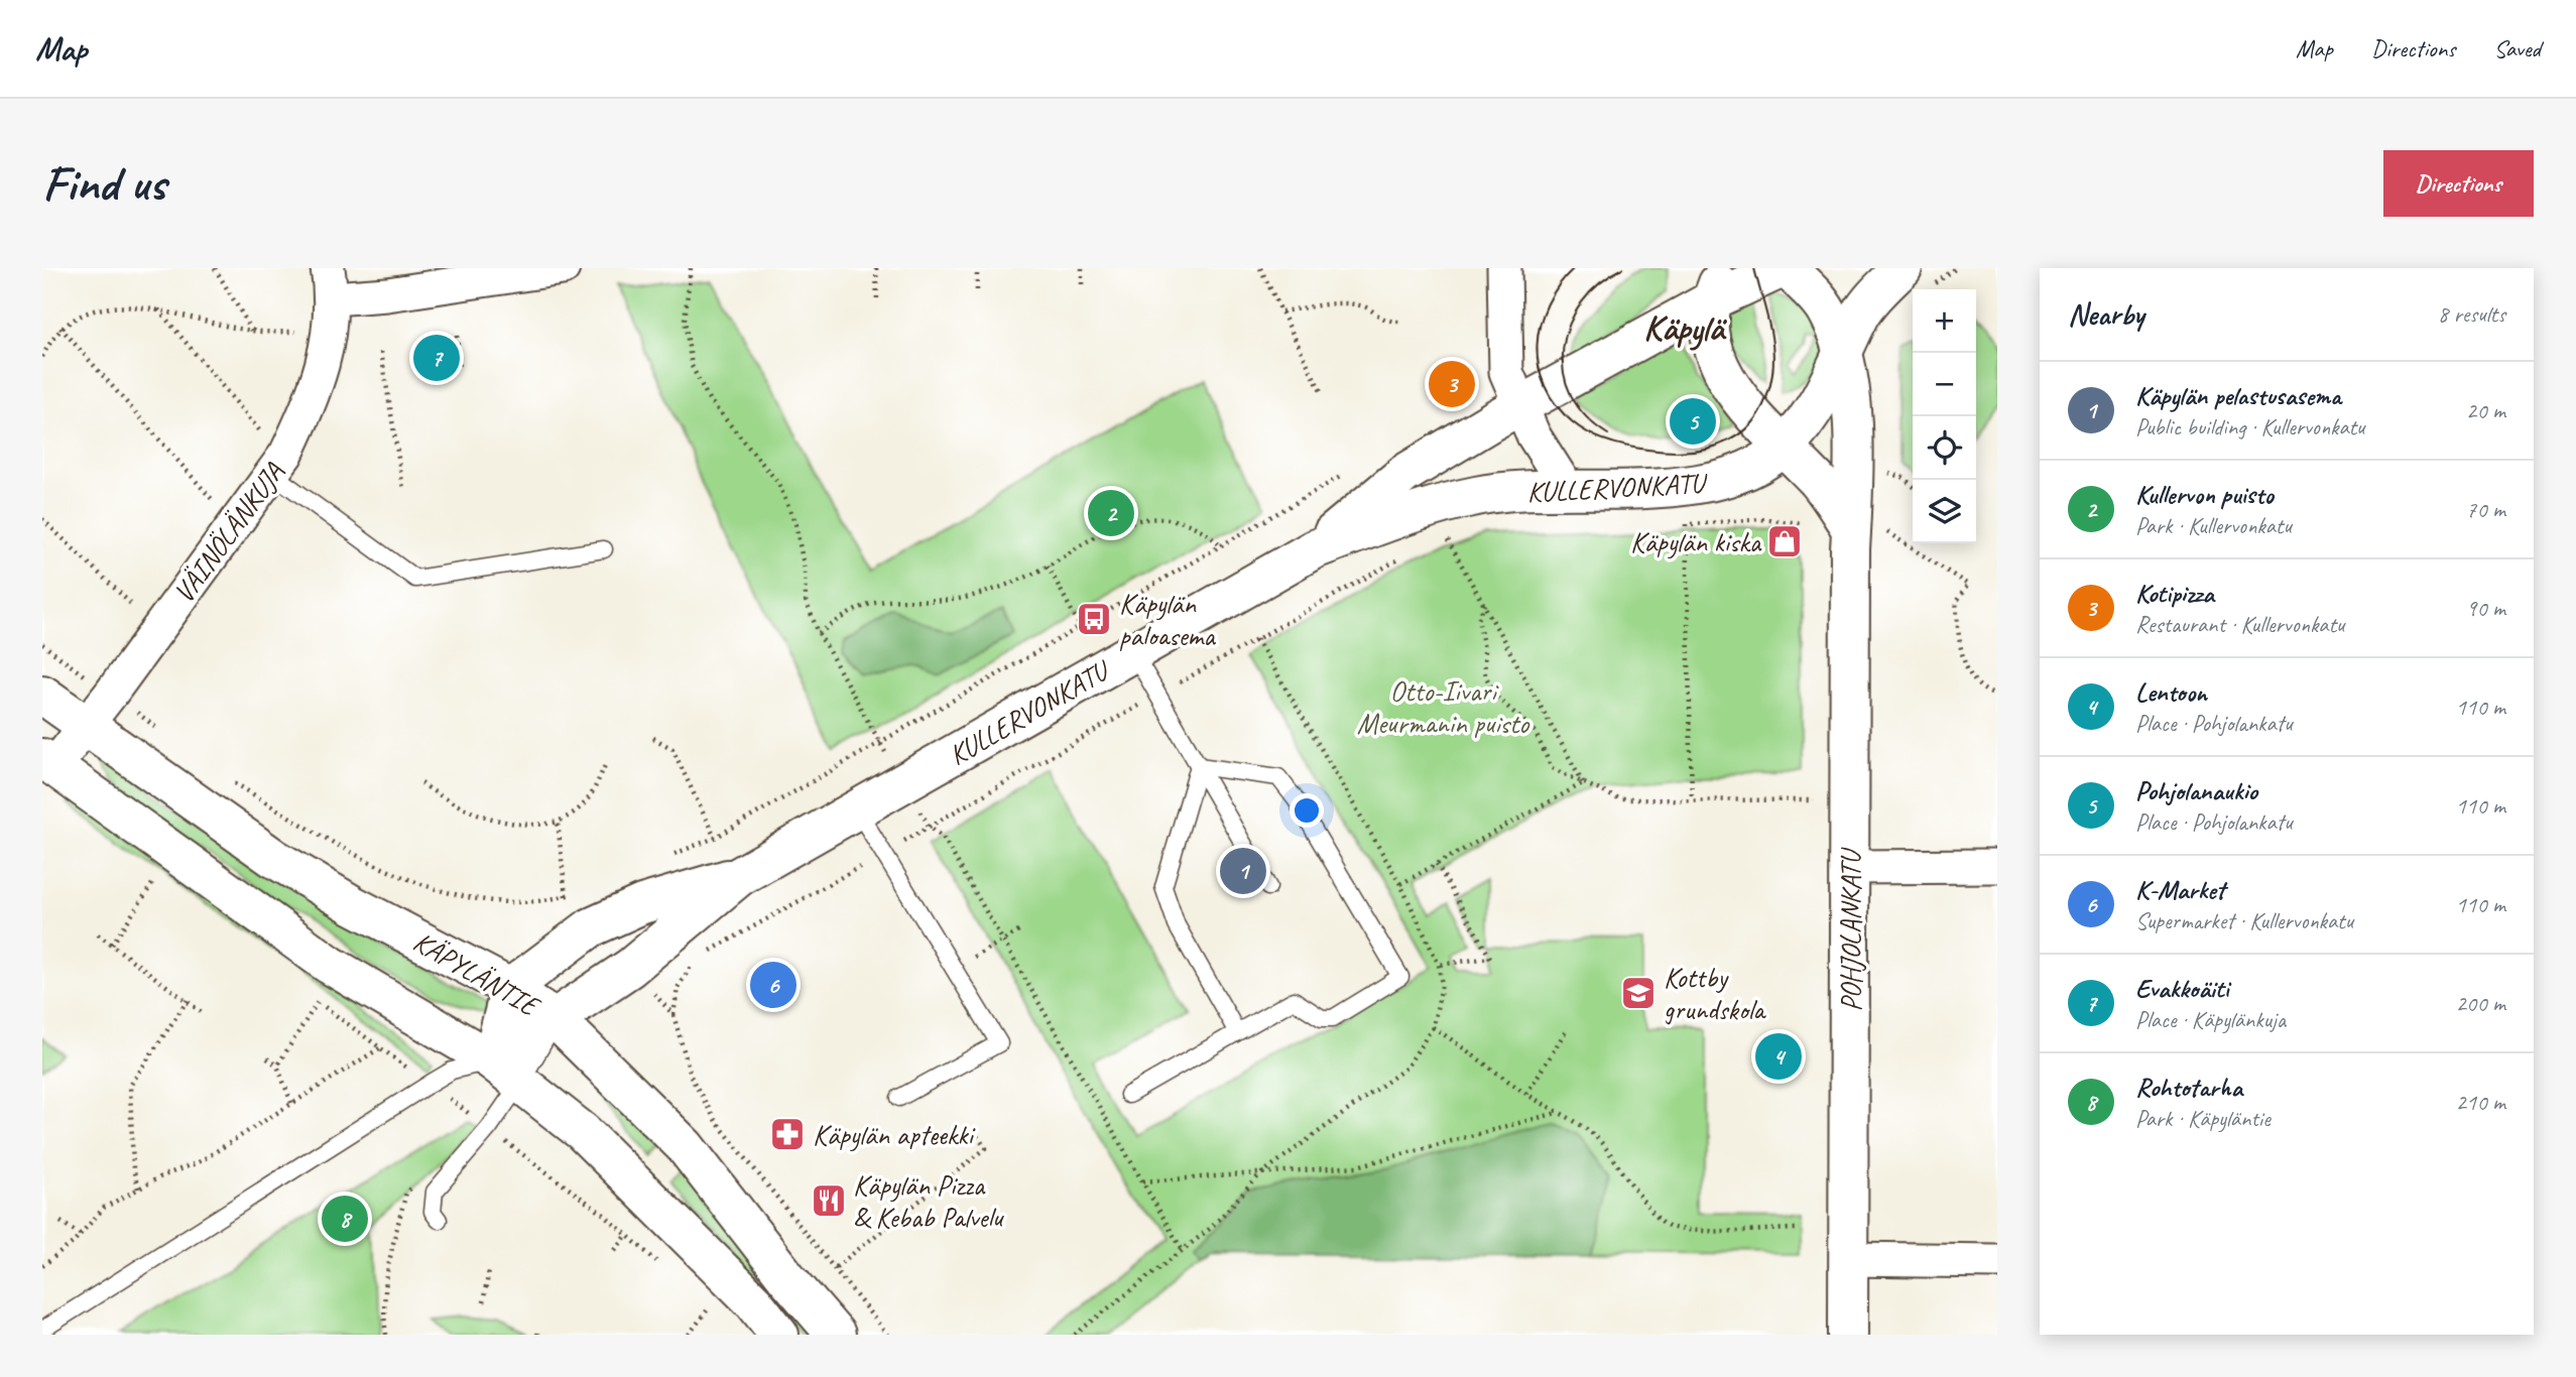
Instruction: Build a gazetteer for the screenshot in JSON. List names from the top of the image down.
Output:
{
  "streets": {
    "main road": ["KULLERVONKATU", "POHJOLANKATU", "KÄPYLÄNTIE"],
    "street": ["VÄINÖLÄNKUJA"]
  },
  "crossings": [
    ["KULLERVONKATU", "POHJOLANKATU"],
    ["KULLERVONKATU", "KÄPYLÄNTIE"],
    ["VÄINÖLÄNKUJA", "KÄPYLÄNTIE"]
  ],
  "districts": ["Käpylä"],
  "parks": ["Otto-Iivari Meurmanin puisto"],
  "places": {
    "shop": ["Käpylän kiska"],
    "bus stop": ["Käpylän paloasema"],
    "school or university": ["Kottby grundskola"],
    "pharmacy": ["Käpylän apteekki"],
    "restaurant": ["Käpylän Pizza & Kebab Palvelu"]
  },
  "page": {
    "header": "Map",
    "nav": ["Map", "Directions", "Saved"],
    "buttons": "Directions",
    "title": "Find us",
    "heading": ["Nearby", "8 results"],
    "map_buttons": ["+", "−"],
    "pins": [
      "7",
      "3",
      "5",
      "2",
      "1",
      "6",
      "4",
      "8"
    ],
    "list": [
      {
        "mark": "1",
        "name": "Käpylän pelastusasema",
        "note": "Public building · Kullervonkatu",
        "value": "20 m"
      },
      {
        "mark": "2",
        "name": "Kullervon puisto",
        "note": "Park · Kullervonkatu",
        "value": "70 m"
      },
      {
        "mark": "3",
        "name": "Kotipizza",
        "note": "Restaurant · Kullervonkatu",
        "value": "90 m"
      },
      {
        "mark": "4",
        "name": "Lentoon",
        "note": "Place · Pohjolankatu",
        "value": "110 m"
      },
      {
        "mark": "5",
        "name": "Pohjolanaukio",
        "note": "Place · Pohjolankatu",
        "value": "110 m"
      },
      {
        "mark": "6",
        "name": "K-Market",
        "note": "Supermarket · Kullervonkatu",
        "value": "110 m"
      },
      {
        "mark": "7",
        "name": "Evakkoäiti",
        "note": "Place · Käpylänkuja",
        "value": "200 m"
      },
      {
        "mark": "8",
        "name": "Rohtotarha",
        "note": "Park · Käpyläntie",
        "value": "210 m"
      }
    ]
  }
}
